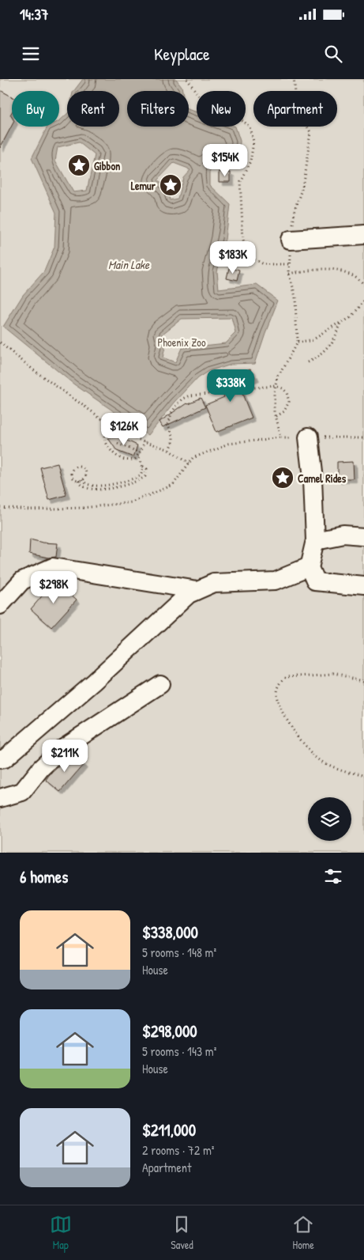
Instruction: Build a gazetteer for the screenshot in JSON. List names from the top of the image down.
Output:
{
  "water": ["Main Lake"],
  "parks": ["Phoenix Zoo"],
  "places": {
    "place": ["Gibbon", "Lemur", "Camel Rides"]
  },
  "page": {
    "status": "14:37",
    "header": "Keyplace",
    "chip": [
      "Buy",
      "Rent",
      "Filters",
      "New",
      "Apartment"
    ],
    "price": [
      "$154K",
      "$183K",
      "$338K",
      "$126K",
      "$298K",
      "$211K"
    ],
    "heading": "6 homes",
    "list": [
      {
        "name": "$338,000",
        "note": "5 rooms · 148 m² · House"
      },
      {
        "name": "$298,000",
        "note": "5 rooms · 143 m² · House"
      },
      {
        "name": "$211,000",
        "note": "2 rooms · 72 m² · Apartment"
      }
    ],
    "tabs": ["Map", "Saved", "Home"]
  }
}
